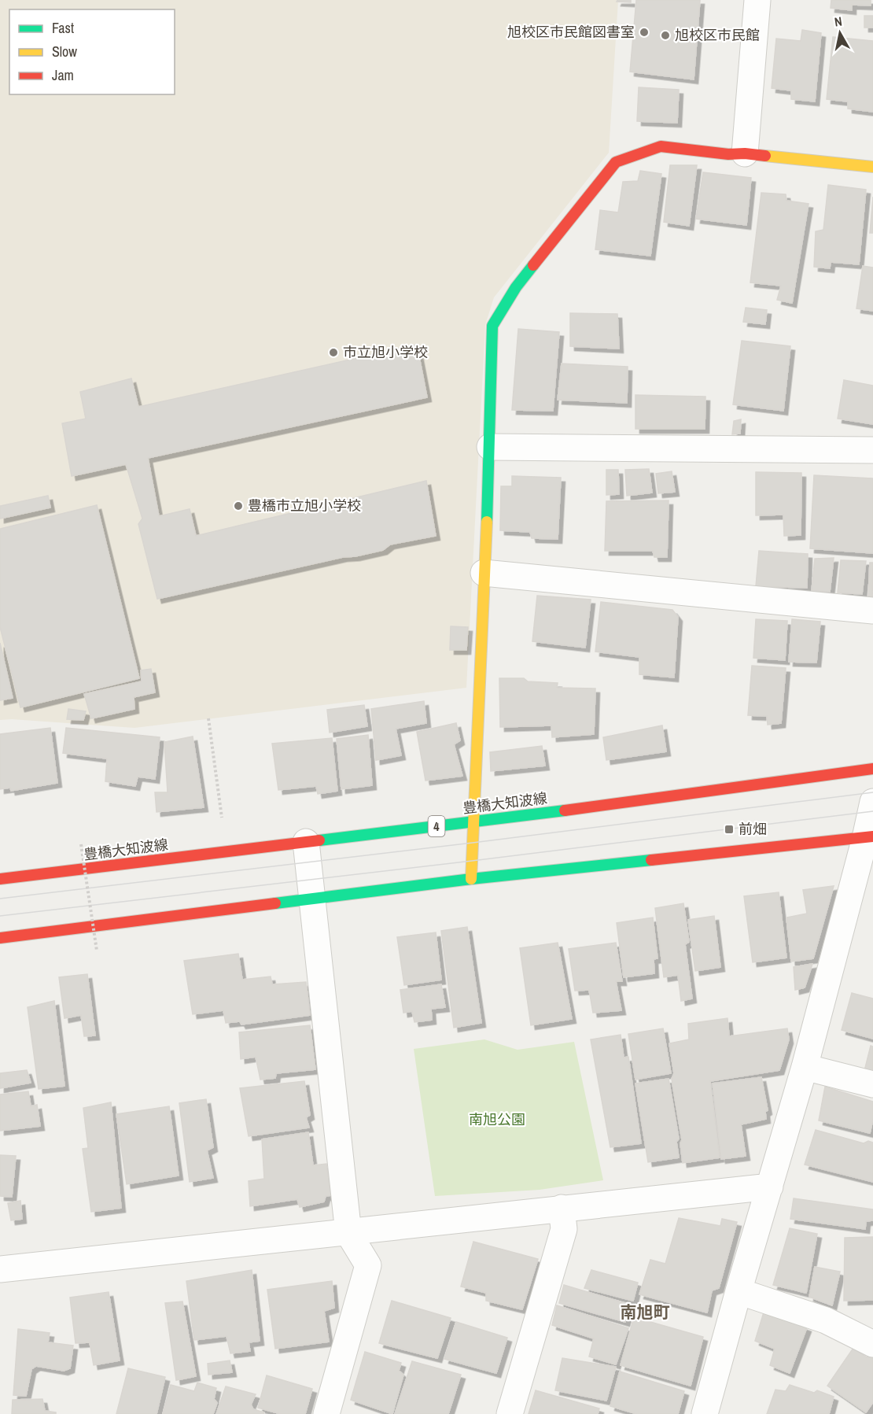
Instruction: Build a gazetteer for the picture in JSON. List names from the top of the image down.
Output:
{
  "streets": {
    "main road": ["豊橋大知波線", "4"]
  },
  "districts": ["南旭町"],
  "parks": ["南旭公園"],
  "places": {
    "other": [
      "旭校区市民館図書室",
      "旭校区市民館",
      "市立旭小学校",
      "豊橋市立旭小学校"
    ],
    "transit": ["前畑"]
  },
  "legend": ["Fast", "Slow", "Jam"],
  "north": "top"
}
